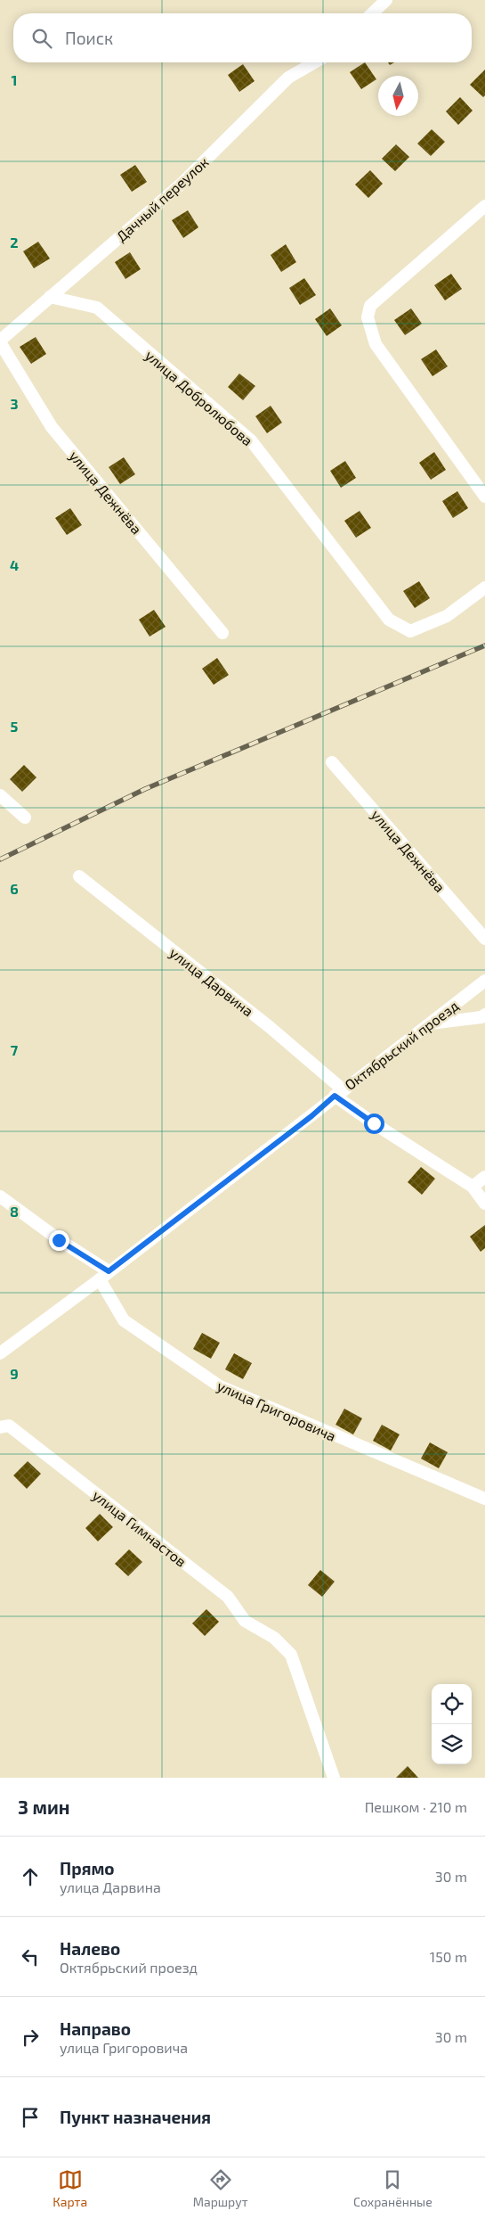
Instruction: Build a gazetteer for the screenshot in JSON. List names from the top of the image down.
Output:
{
  "streets": {
    "street": [
      "Дачный переулок",
      "улица Добролюбова",
      "улица Дежнёва",
      "улица Дарвина",
      "Октябрьский проезд",
      "улица Григоровича",
      "улица Гимнастов"
    ]
  },
  "crossings": [
    ["Дачный переулок", "улица Добролюбова"],
    ["Дачный переулок", "улица Дежнёва"],
    ["улица Дарвина", "Октябрьский проезд"],
    ["Октябрьский проезд", "улица Григоровича"]
  ],
  "north": "bottom",
  "page": {
    "search": "Поиск",
    "heading": ["3 мин", "Пешком · 210 m"],
    "list": [
      ["Прямо", "улица Дарвина", "30 m"],
      ["Налево", "Октябрьский проезд", "150 m"],
      ["Направо", "улица Григоровича", "30 m"],
      "Пункт назначения"
    ],
    "nav": ["Карта", "Маршрут", "Сохранённые"]
  },
  "grid": {
    "rows": [
      "1",
      "2",
      "3",
      "4",
      "5",
      "6",
      "7",
      "8",
      "9"
    ]
  }
}
